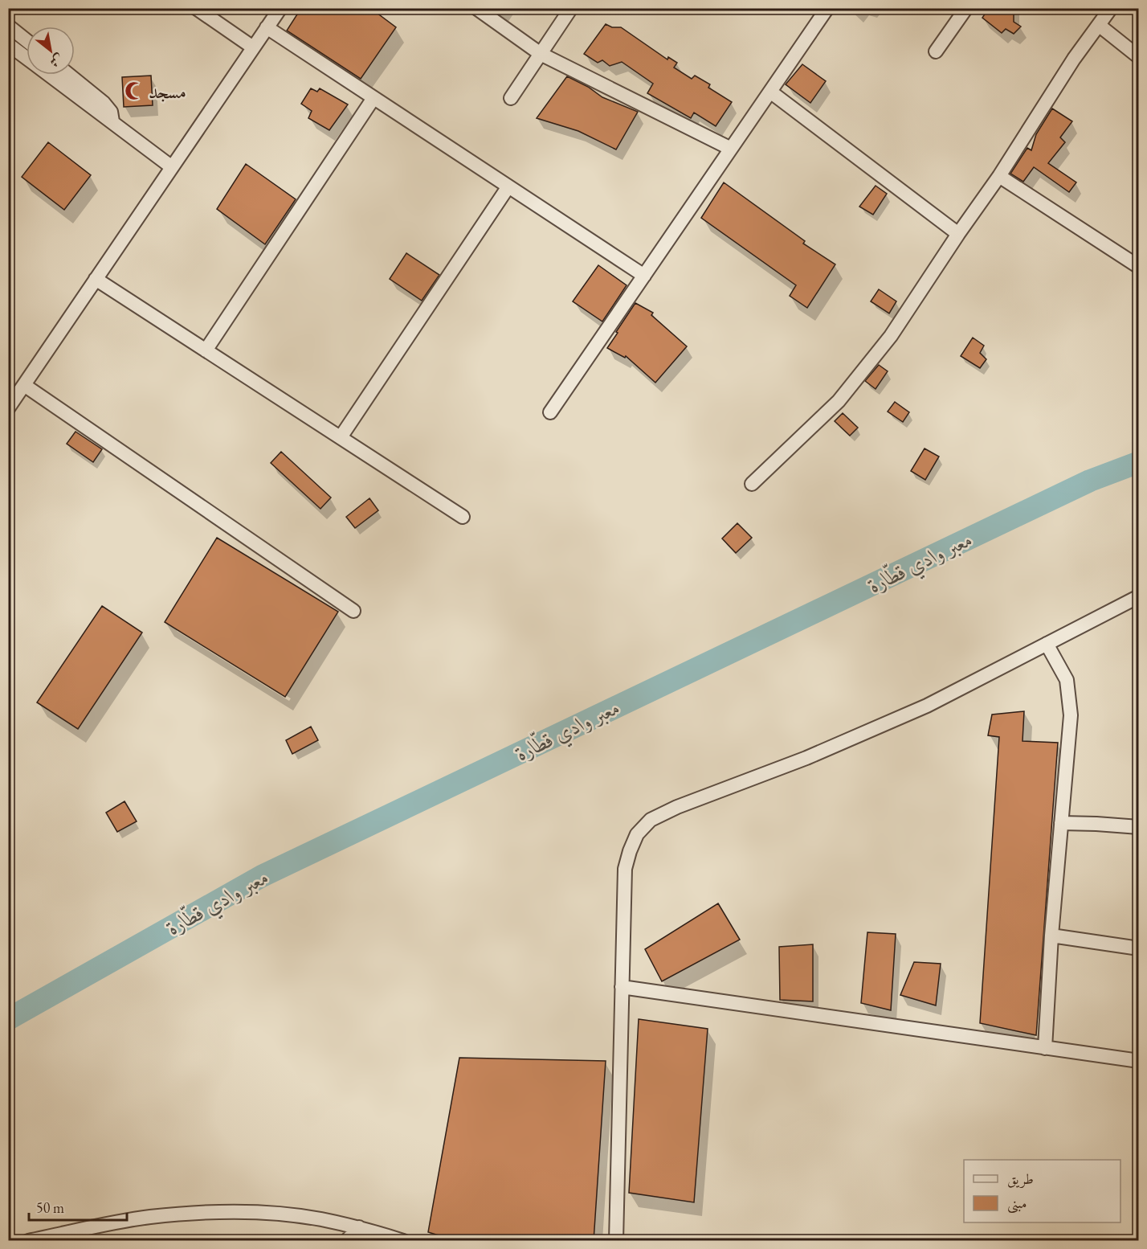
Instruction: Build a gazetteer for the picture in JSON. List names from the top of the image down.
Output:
{
  "water": ["معبر وادي قطّارة"],
  "places": {
    "mosque": ["مسجد"]
  },
  "legend": ["طريق", "مبنى"],
  "scale_bar": "50 m",
  "north": "bottom right"
}
